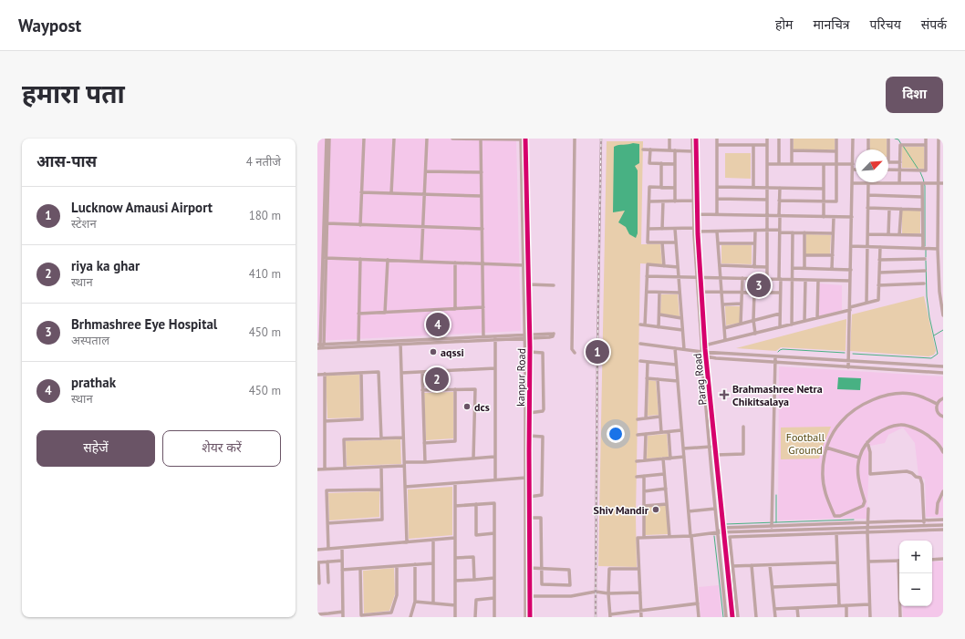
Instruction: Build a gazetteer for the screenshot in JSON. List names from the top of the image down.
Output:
{
  "streets": {
    "street": ["kanpur Road", "Parag Road"]
  },
  "parks": ["Football Ground"],
  "places": {
    "other": ["aqssi", "dcs", "Shiv Mandir"],
    "health": ["Brahmashree Netra Chikitsalaya"]
  },
  "north": "top right",
  "page": {
    "header": "Waypost",
    "nav": [
      "होम",
      "मानचित्र",
      "परिचय",
      "संपर्क"
    ],
    "title": "हमारा पता",
    "buttons": [
      "दिशा",
      ["सहेजें", "शेयर करें"]
    ],
    "heading": ["आस-पास", "4 नतीजे"],
    "list": [
      {
        "mark": "1",
        "name": "Lucknow Amausi Airport",
        "note": "स्टेशन",
        "value": "180 m"
      },
      {
        "mark": "2",
        "name": "riya ka ghar",
        "note": "स्थान",
        "value": "410 m"
      },
      {
        "mark": "3",
        "name": "Brhmashree Eye Hospital",
        "note": "अस्पताल",
        "value": "450 m"
      },
      {
        "mark": "4",
        "name": "prathak",
        "note": "स्थान",
        "value": "450 m"
      }
    ],
    "pins": [
      "3",
      "4",
      "1",
      "2"
    ],
    "map_buttons": ["+", "−"]
  }
}
